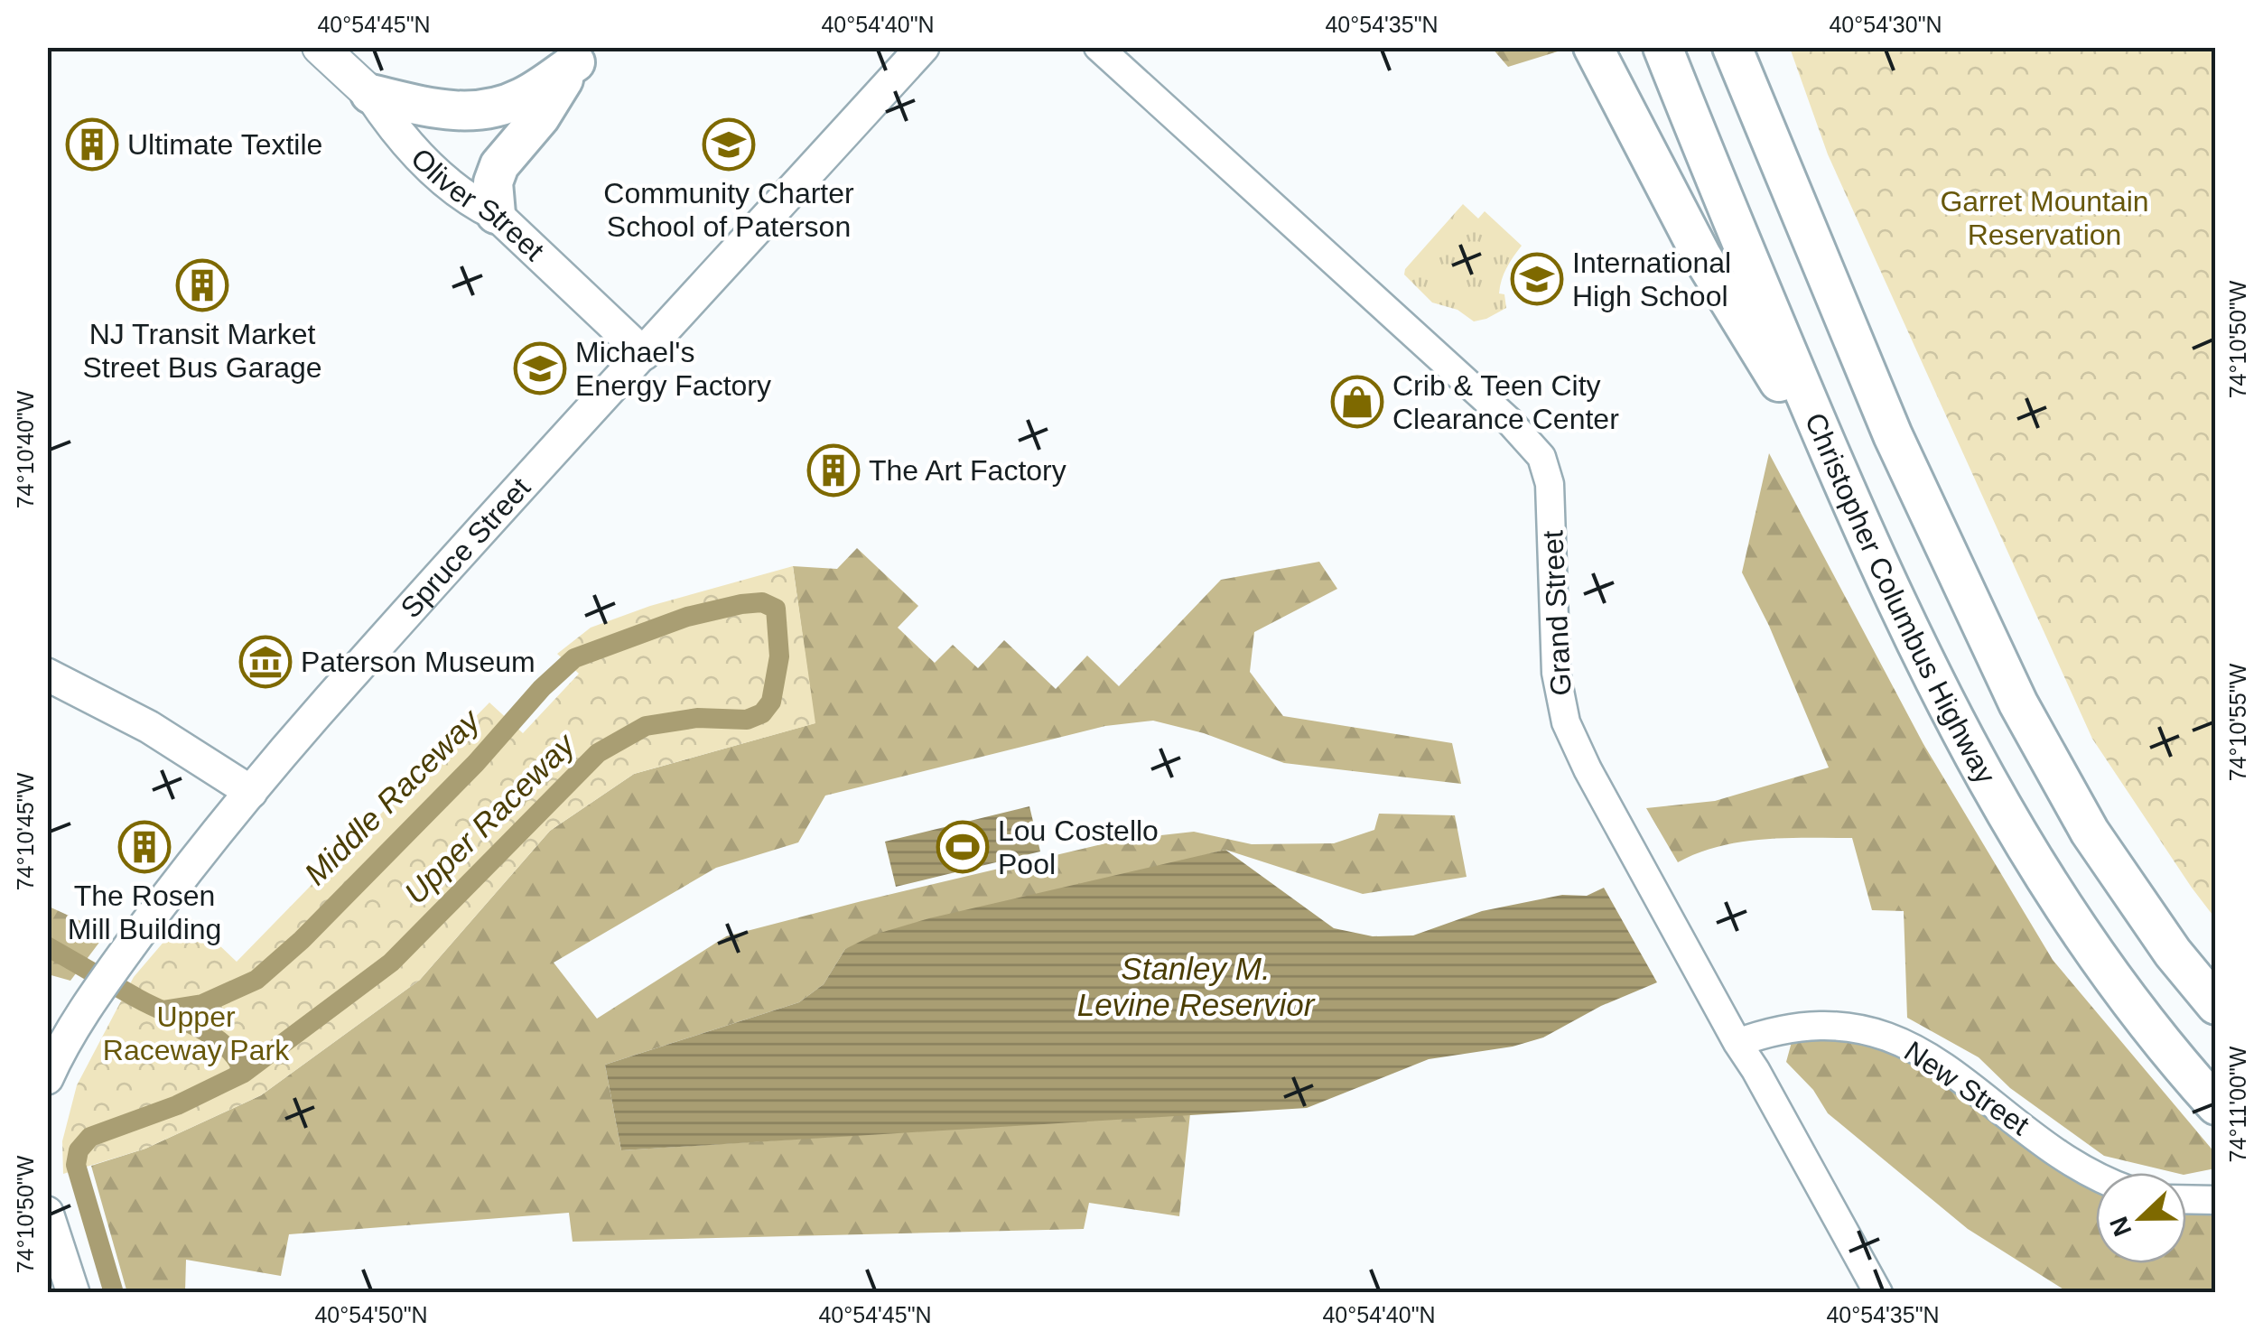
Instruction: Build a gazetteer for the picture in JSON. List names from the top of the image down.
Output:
{
  "streets": {
    "highway": ["Christopher Columbus Highway"],
    "main road": ["Oliver Street", "Spruce Street"],
    "street": ["Grand Street", "New Street"]
  },
  "crossings": [
    ["Oliver Street", "Spruce Street"],
    ["Grand Street", "New Street"]
  ],
  "water": ["Middle Raceway", "Upper Raceway", "Stanley M. Levine Reservior"],
  "parks": ["Garret Mountain Reservation", "Upper Raceway Park"],
  "places": {
    "building": [
      "Ultimate Textile",
      "NJ Transit Market Street Bus Garage",
      "The Art Factory",
      "The Rosen Mill Building"
    ],
    "school or university": ["Community Charter School of Paterson", "International High School", "Michael's Energy Factory"],
    "shop": ["Crib & Teen City Clearance Center"],
    "museum": ["Paterson Museum"],
    "sports": ["Lou Costello Pool"]
  },
  "north": "left",
  "coordinates": [
    "40°54'45\"N",
    "40°54'40\"N",
    "40°54'35\"N",
    "40°54'30\"N",
    "74°10'50\"W",
    "74°10'40\"W",
    "74°10'55\"W",
    "74°10'45\"W",
    "74°11'00\"W",
    "40°54'50\"N"
  ]
}
